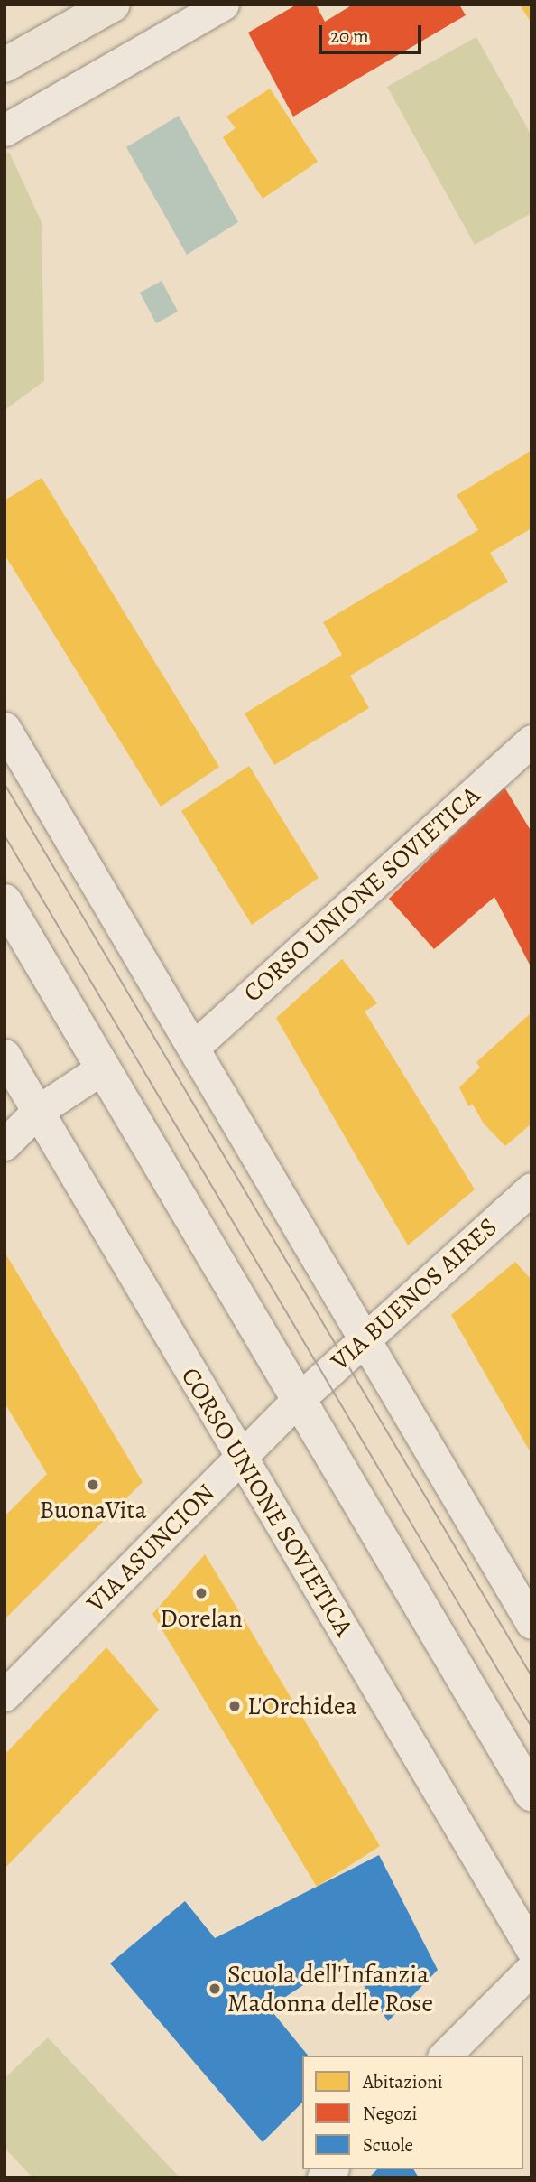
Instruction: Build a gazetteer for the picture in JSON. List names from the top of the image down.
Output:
{
  "streets": {
    "street": ["CORSO UNIONE SOVIETICA", "VIA BUENOS AIRES", "VIA ASUNCION"]
  },
  "crossings": [
    ["CORSO UNIONE SOVIETICA", "VIA ASUNCION"],
    ["VIA BUENOS AIRES", "VIA ASUNCION"]
  ],
  "places": [
    "BuonaVita",
    "Dorelan",
    "L'Orchidea",
    "Scuola dell'Infanzia Madonna delle Rose"
  ],
  "legend": ["Abitazioni", "Negozi", "Scuole"],
  "scale_bar": "20 m"
}
